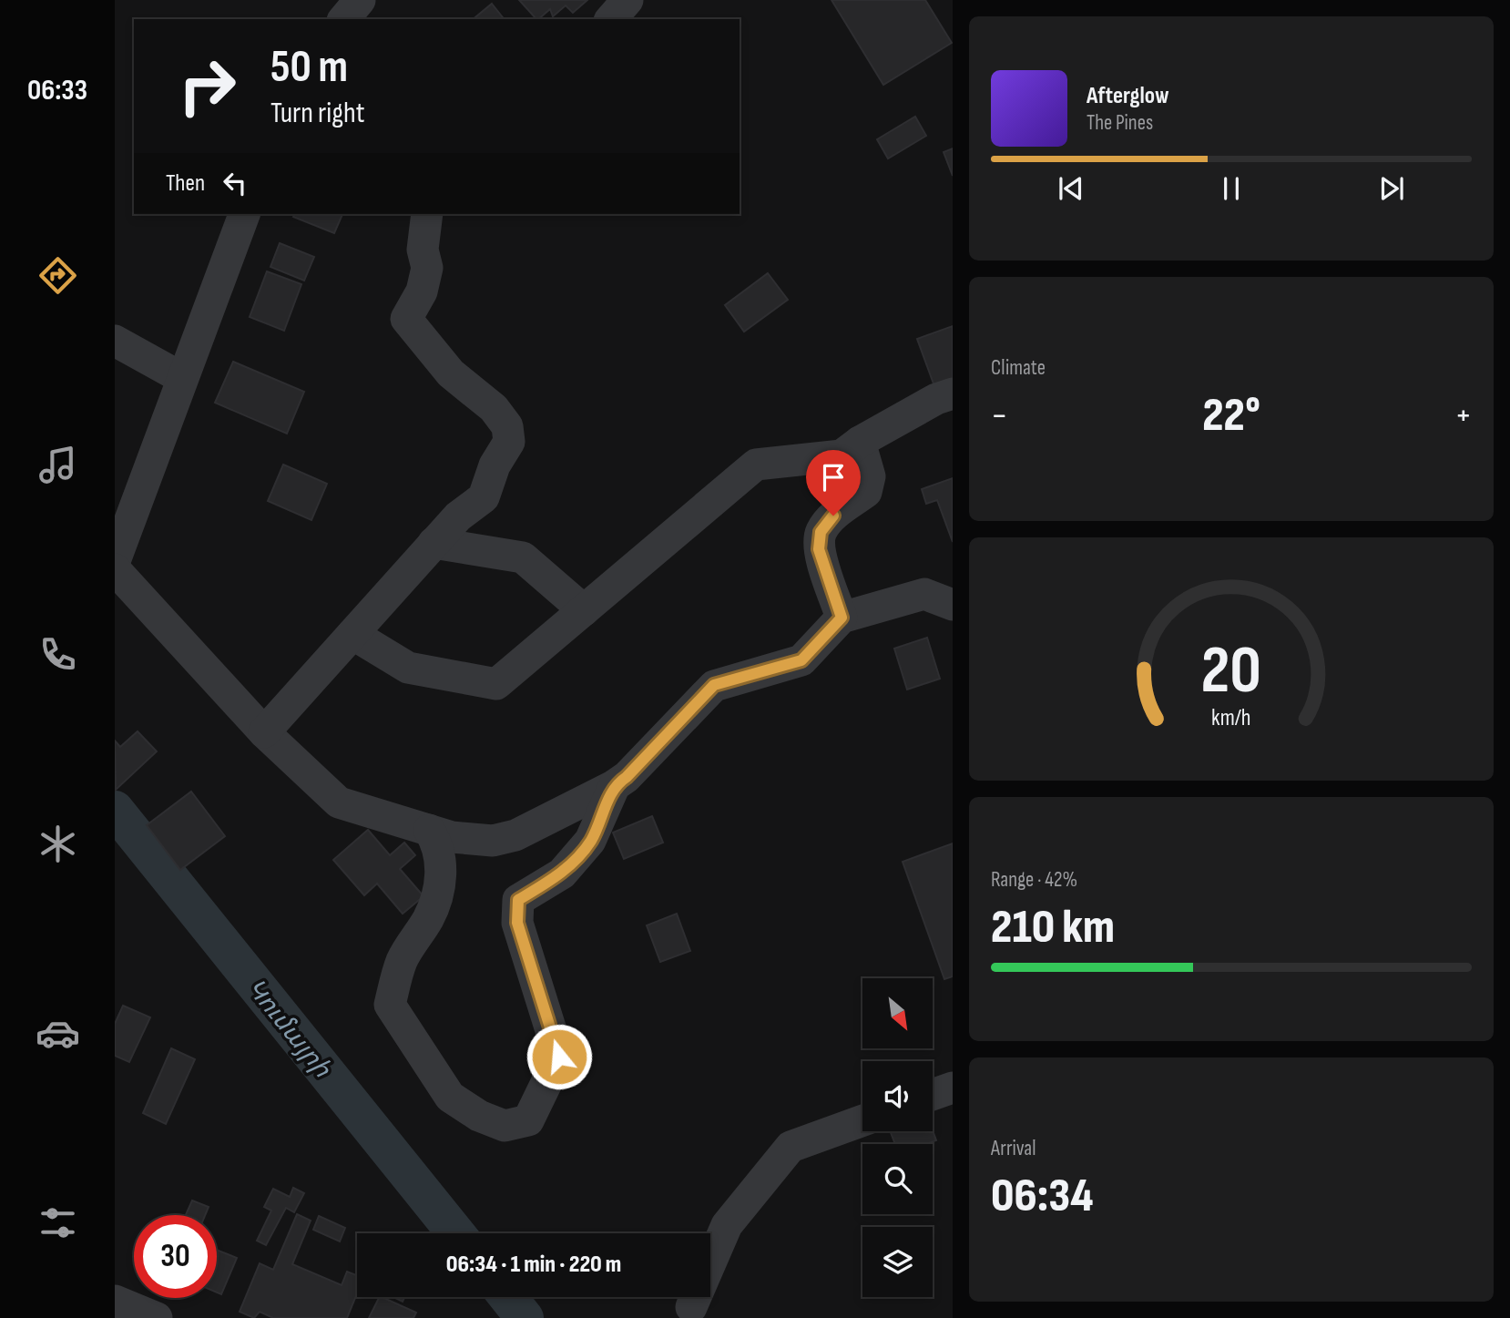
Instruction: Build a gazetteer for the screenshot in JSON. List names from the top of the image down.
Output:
{
  "water": ["Կումայրի"],
  "north": "bottom right",
  "page": {
    "tabs": "06:33",
    "turn": ["50 m", "Turn right"],
    "song": ["Afterglow", "The Pines"],
    "then": "Then",
    "tile": [
      "Climate",
      ["Range · 42%", "210 km"],
      ["Arrival", "06:34"]
    ],
    "heat": ["−", "22°", "+"],
    "limit": "30",
    "trip": "06:34 · 1 min · 220 m",
    "gauge": ["20", "km/h"]
  }
}
